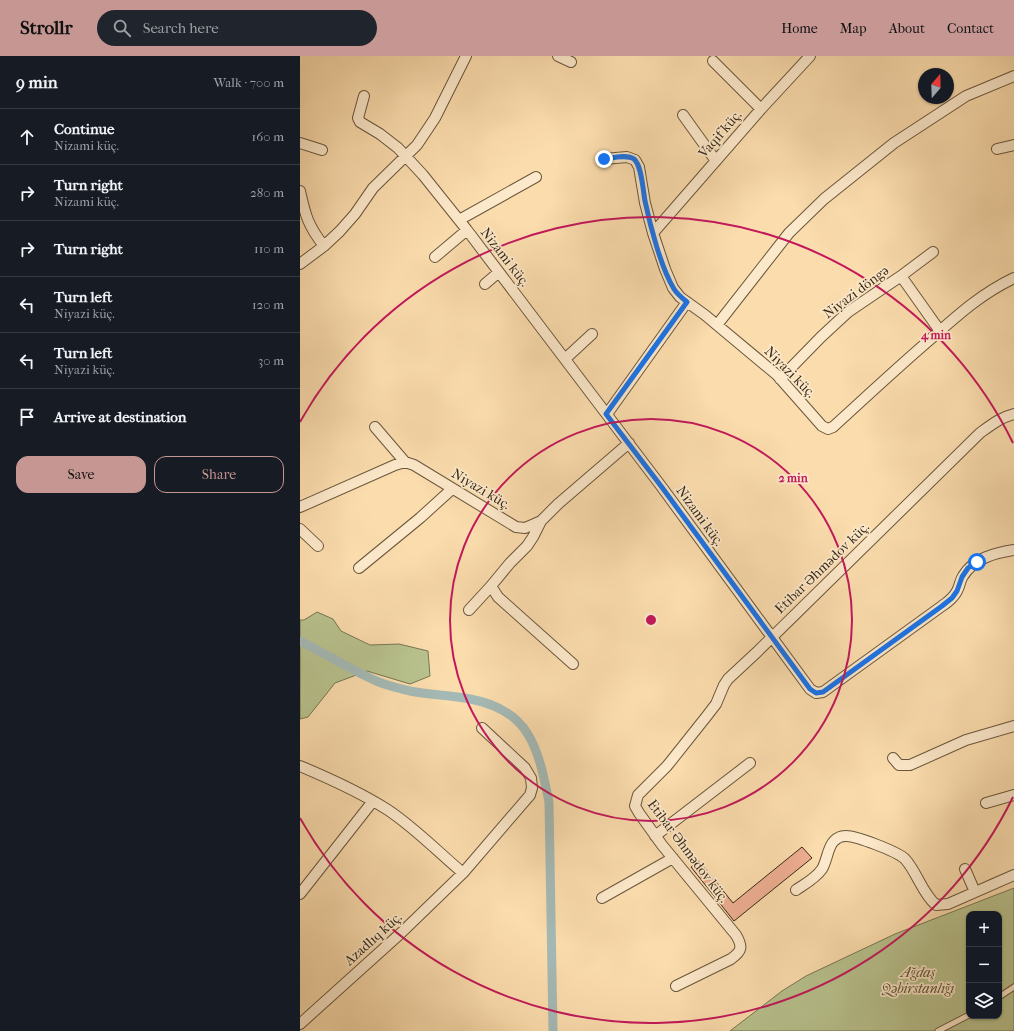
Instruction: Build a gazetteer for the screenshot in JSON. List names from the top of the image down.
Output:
{
  "streets": {
    "street": [
      "Vaqif küç.",
      "Nizami küç.",
      "Niyazi döngə",
      "Niyazi küç.",
      "Etibar Əhmədov küç.",
      "Azadlıq küç."
    ]
  },
  "crossings": [
    ["Vaqif küç.", "Niyazi küç."],
    ["Nizami küç.", "Niyazi küç."],
    ["Nizami küç.", "Etibar Əhmədov küç."],
    ["Niyazi döngə", "Niyazi küç."]
  ],
  "parks": ["Ağdaş Qəbirstanlığı"],
  "north": "top",
  "page": {
    "header": "Strollr",
    "search": "Search here",
    "nav": [
      "Home",
      "Map",
      "About",
      "Contact"
    ],
    "heading": ["9 min", "Walk · 700 m"],
    "list": [
      ["Continue", "Nizami küç.", "160 m"],
      ["Turn right", "Nizami küç.", "280 m"],
      ["Turn right", "110 m"],
      ["Turn left", "Niyazi küç.", "120 m"],
      ["Turn left", "Niyazi küç.", "30 m"],
      "Arrive at destination"
    ],
    "buttons": ["Save", "Share"],
    "map_buttons": ["+", "−"]
  },
  "rings": ["4 min", "2 min"]
}
